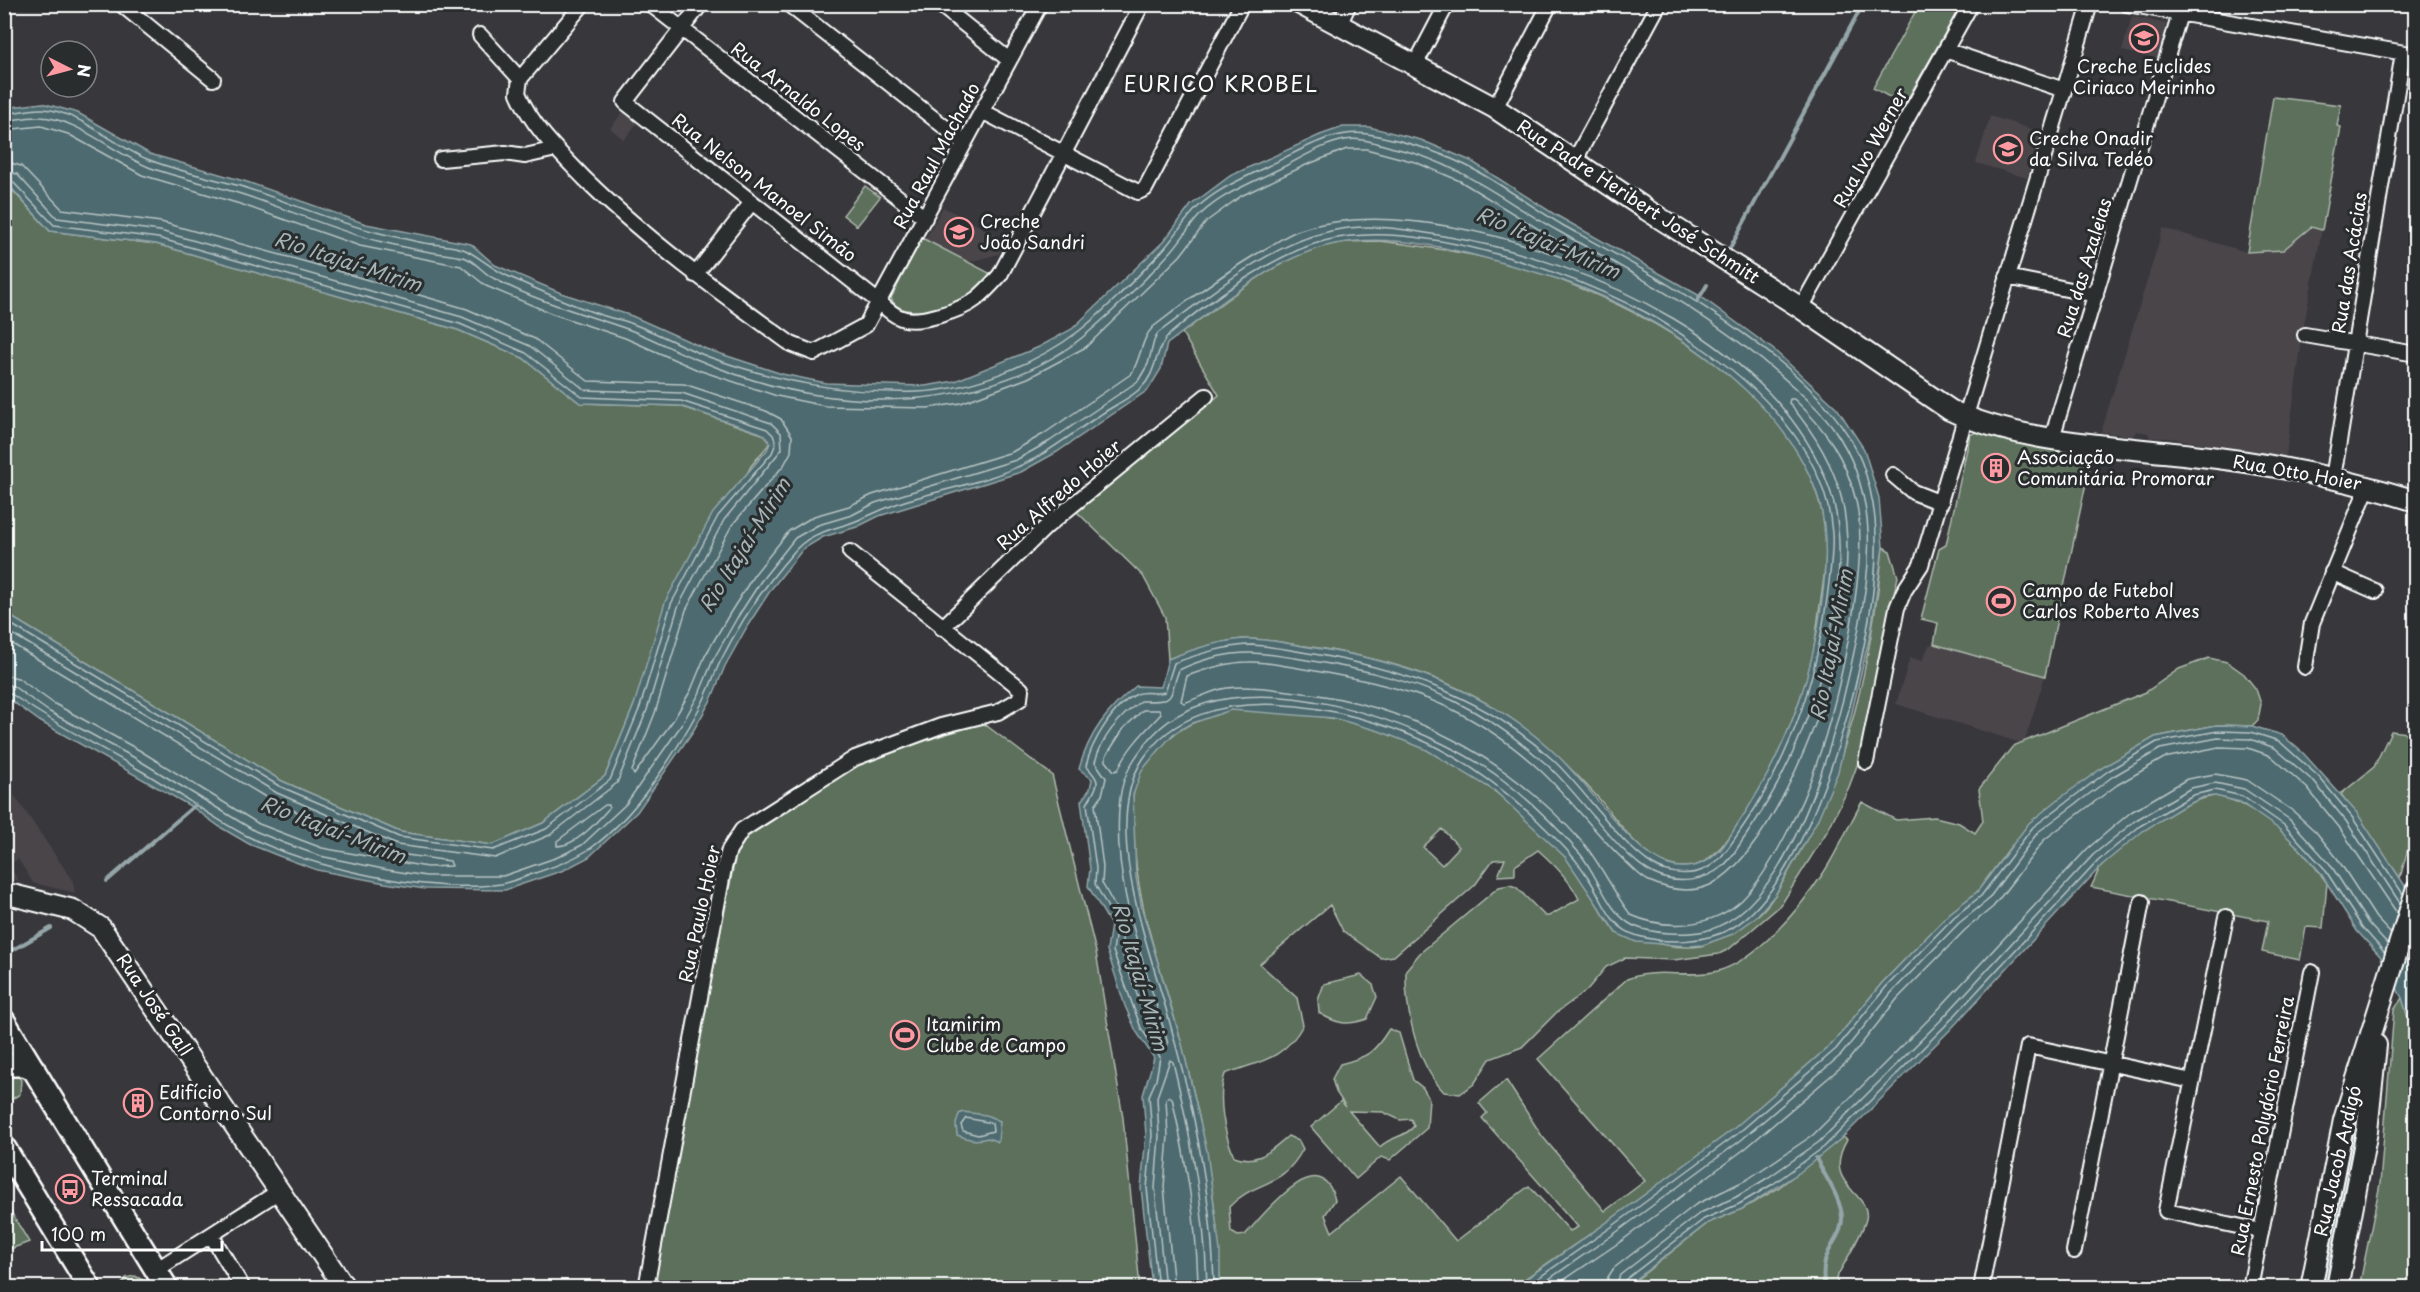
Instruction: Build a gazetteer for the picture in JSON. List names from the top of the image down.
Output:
{
  "streets": {
    "street": [
      "Rua Arnaldo Lopes",
      "Rua Ivo Werner",
      "Rua Raul Machado",
      "Rua Nelson Manoel Simão",
      "Rua Padre Heribert José Schmitt",
      "Rua das Acácias",
      "Rua das Azaleias",
      "Rua Otto Hoier",
      "Rua Alfredo Hoier",
      "Rua Paulo Hoier",
      "Rua José Gall",
      "Rua Ernesto Polydório Ferreira",
      "Rua Jacob Ardigó"
    ]
  },
  "crossings": [
    ["Rua Arnaldo Lopes", "Rua Raul Machado"],
    ["Rua Arnaldo Lopes", "Rua Nelson Manoel Simão"],
    ["Rua Ivo Werner", "Rua Padre Heribert José Schmitt"],
    ["Rua Raul Machado", "Rua Nelson Manoel Simão"],
    ["Rua Padre Heribert José Schmitt", "Rua Otto Hoier"],
    ["Rua das Acácias", "Rua Otto Hoier"],
    ["Rua das Azaleias", "Rua Otto Hoier"],
    ["Rua Alfredo Hoier", "Rua Paulo Hoier"]
  ],
  "districts": ["EURICO KROBEL"],
  "water": ["Rio Itajaí-Mirim"],
  "places": {
    "school or university": ["Creche Euclides Ciriaco Meirinho", "Creche Onadir da Silva Tedéo", "Creche João Sandri"],
    "building": ["Associação Comunitária Promorar", "Edifício Contorno Sul"],
    "sports": ["Campo de Futebol Carlos Roberto Alves", "Itamirim Clube de Campo"],
    "bus stop": ["Terminal Ressacada"]
  },
  "scale_bar": "100 m",
  "north": "right"
}
